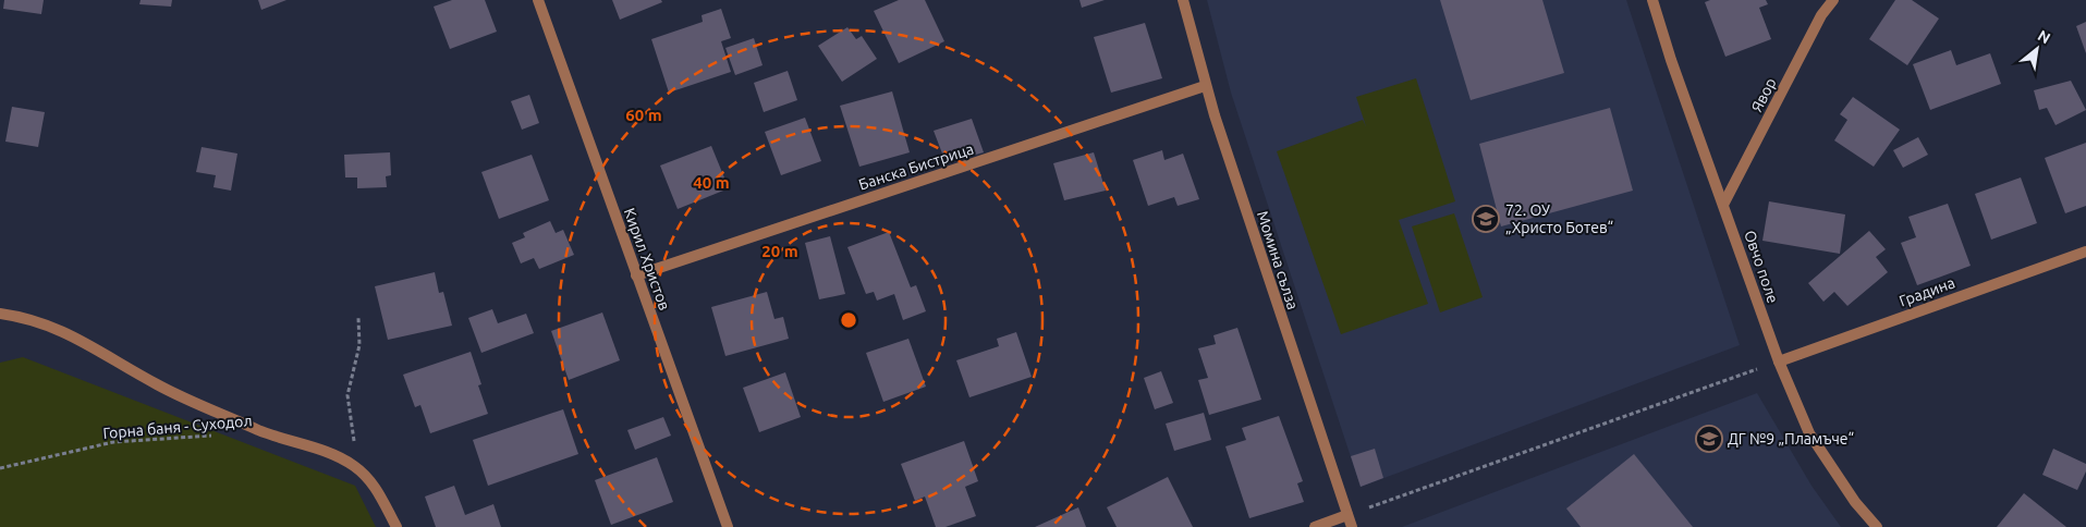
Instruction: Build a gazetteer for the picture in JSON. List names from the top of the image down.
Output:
{
  "streets": {
    "street": [
      "Явор",
      "Банска Бистрица",
      "Кирил Христов",
      "Момина сълза",
      "Овчо поле",
      "Градина"
    ],
    "path": ["Горна баня - Суходол"]
  },
  "crossings": [
    ["Явор", "Овчо поле"],
    ["Банска Бистрица", "Кирил Христов"],
    ["Банска Бистрица", "Момина сълза"],
    ["Овчо поле", "Градина"]
  ],
  "places": {
    "school or university": ["72. ОУ „Христо Ботев“", "ДГ №9 „Пламъче“"]
  },
  "north": "top right",
  "rings": ["60 m", "40 m", "20 m"]
}
